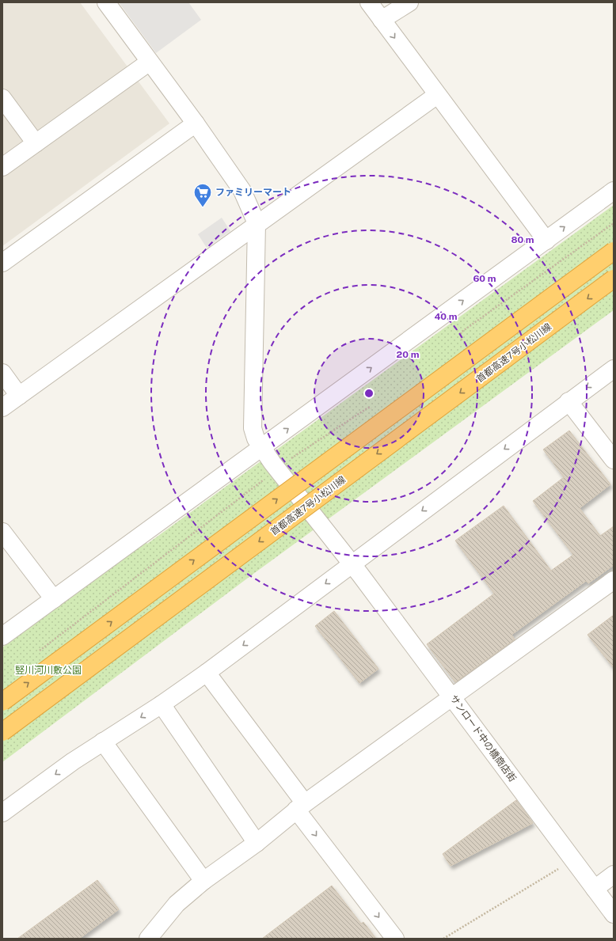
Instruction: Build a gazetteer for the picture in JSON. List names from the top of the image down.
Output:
{
  "streets": {
    "highway": ["首都高速7号小松川線"],
    "street": ["サンロード中の橋商店街"]
  },
  "parks": ["竪川河川敷公園"],
  "places": {
    "supermarket": ["ファミリーマート"]
  },
  "rings": [
    "80 m",
    "60 m",
    "40 m",
    "20 m"
  ]
}
